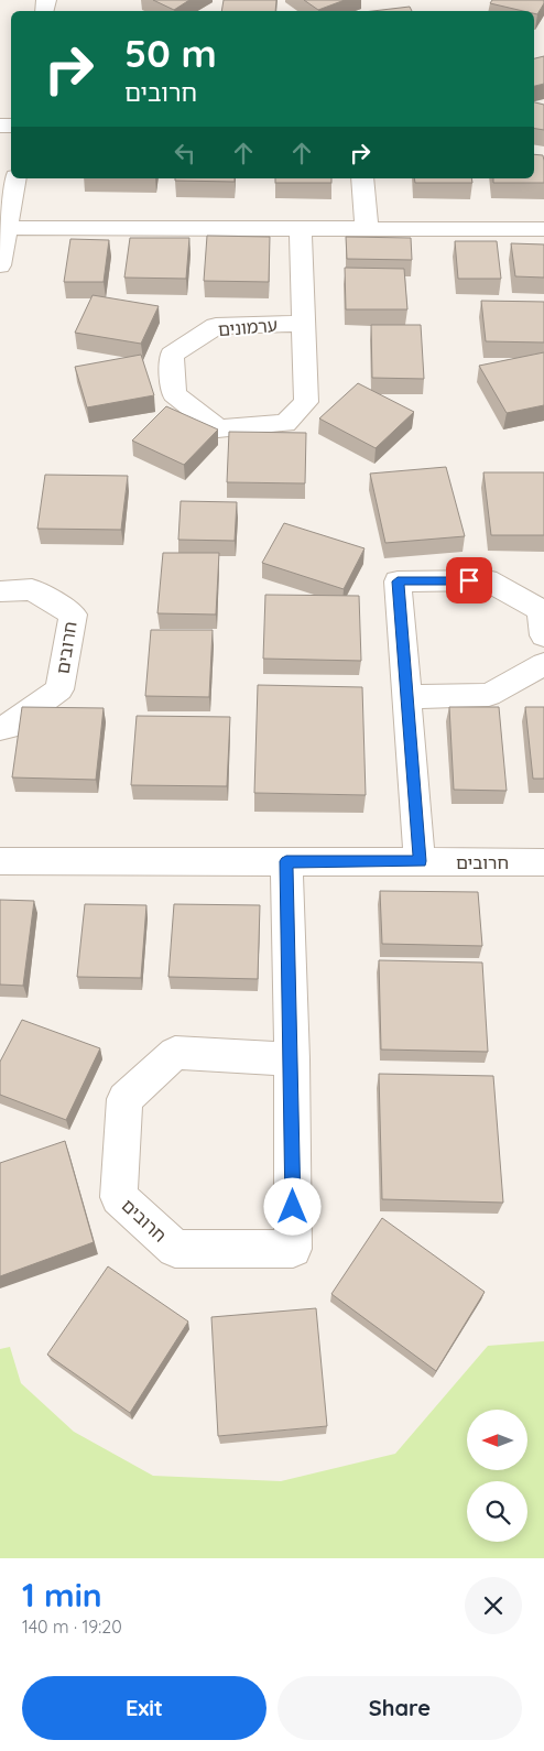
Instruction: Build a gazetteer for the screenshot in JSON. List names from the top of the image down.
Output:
{
  "streets": {
    "street": ["ערמונים", "חרובים"]
  },
  "north": "left",
  "page": {
    "turn": ["50 m", "חרובים"],
    "heading": ["1 min", "140 m · 19:20"],
    "buttons": ["Exit", "Share"]
  }
}
